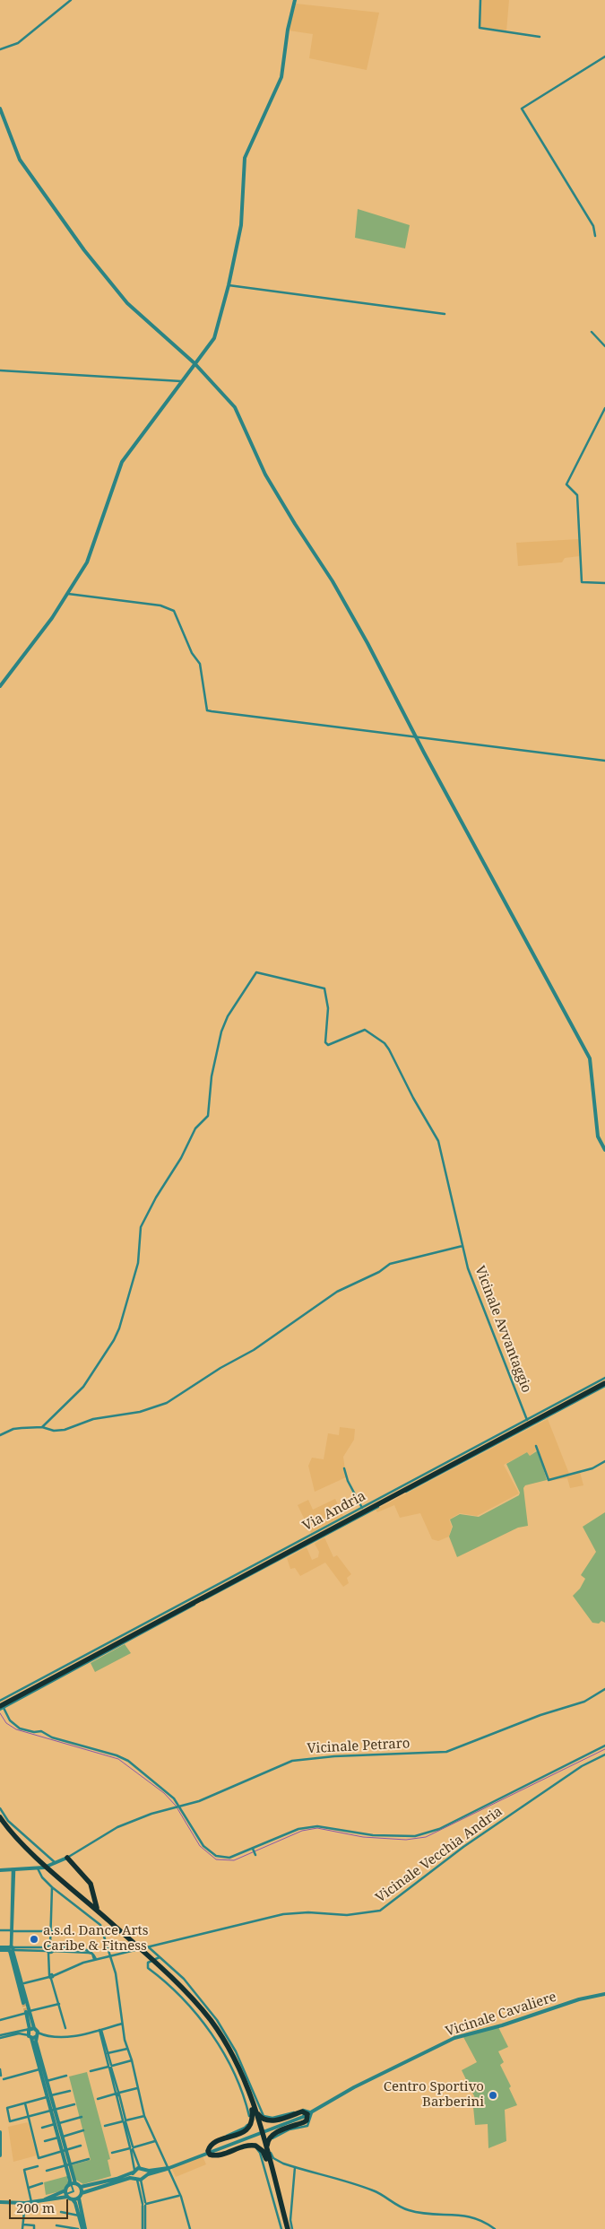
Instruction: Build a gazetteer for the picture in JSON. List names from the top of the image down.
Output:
{
  "streets": {
    "street": [
      "Vicinale Avvantaggio",
      "Via Andria",
      "Vicinale Petraro",
      "Vicinale Vecchia Andria",
      "Vicinale Cavaliere"
    ]
  },
  "crossings": [
    ["Vicinale Avvantaggio", "Via Andria"]
  ],
  "places": ["a.s.d. Dance Arts Caribe & Fitness", "Centro Sportivo Barberini"],
  "scale_bar": "200 m"
}
